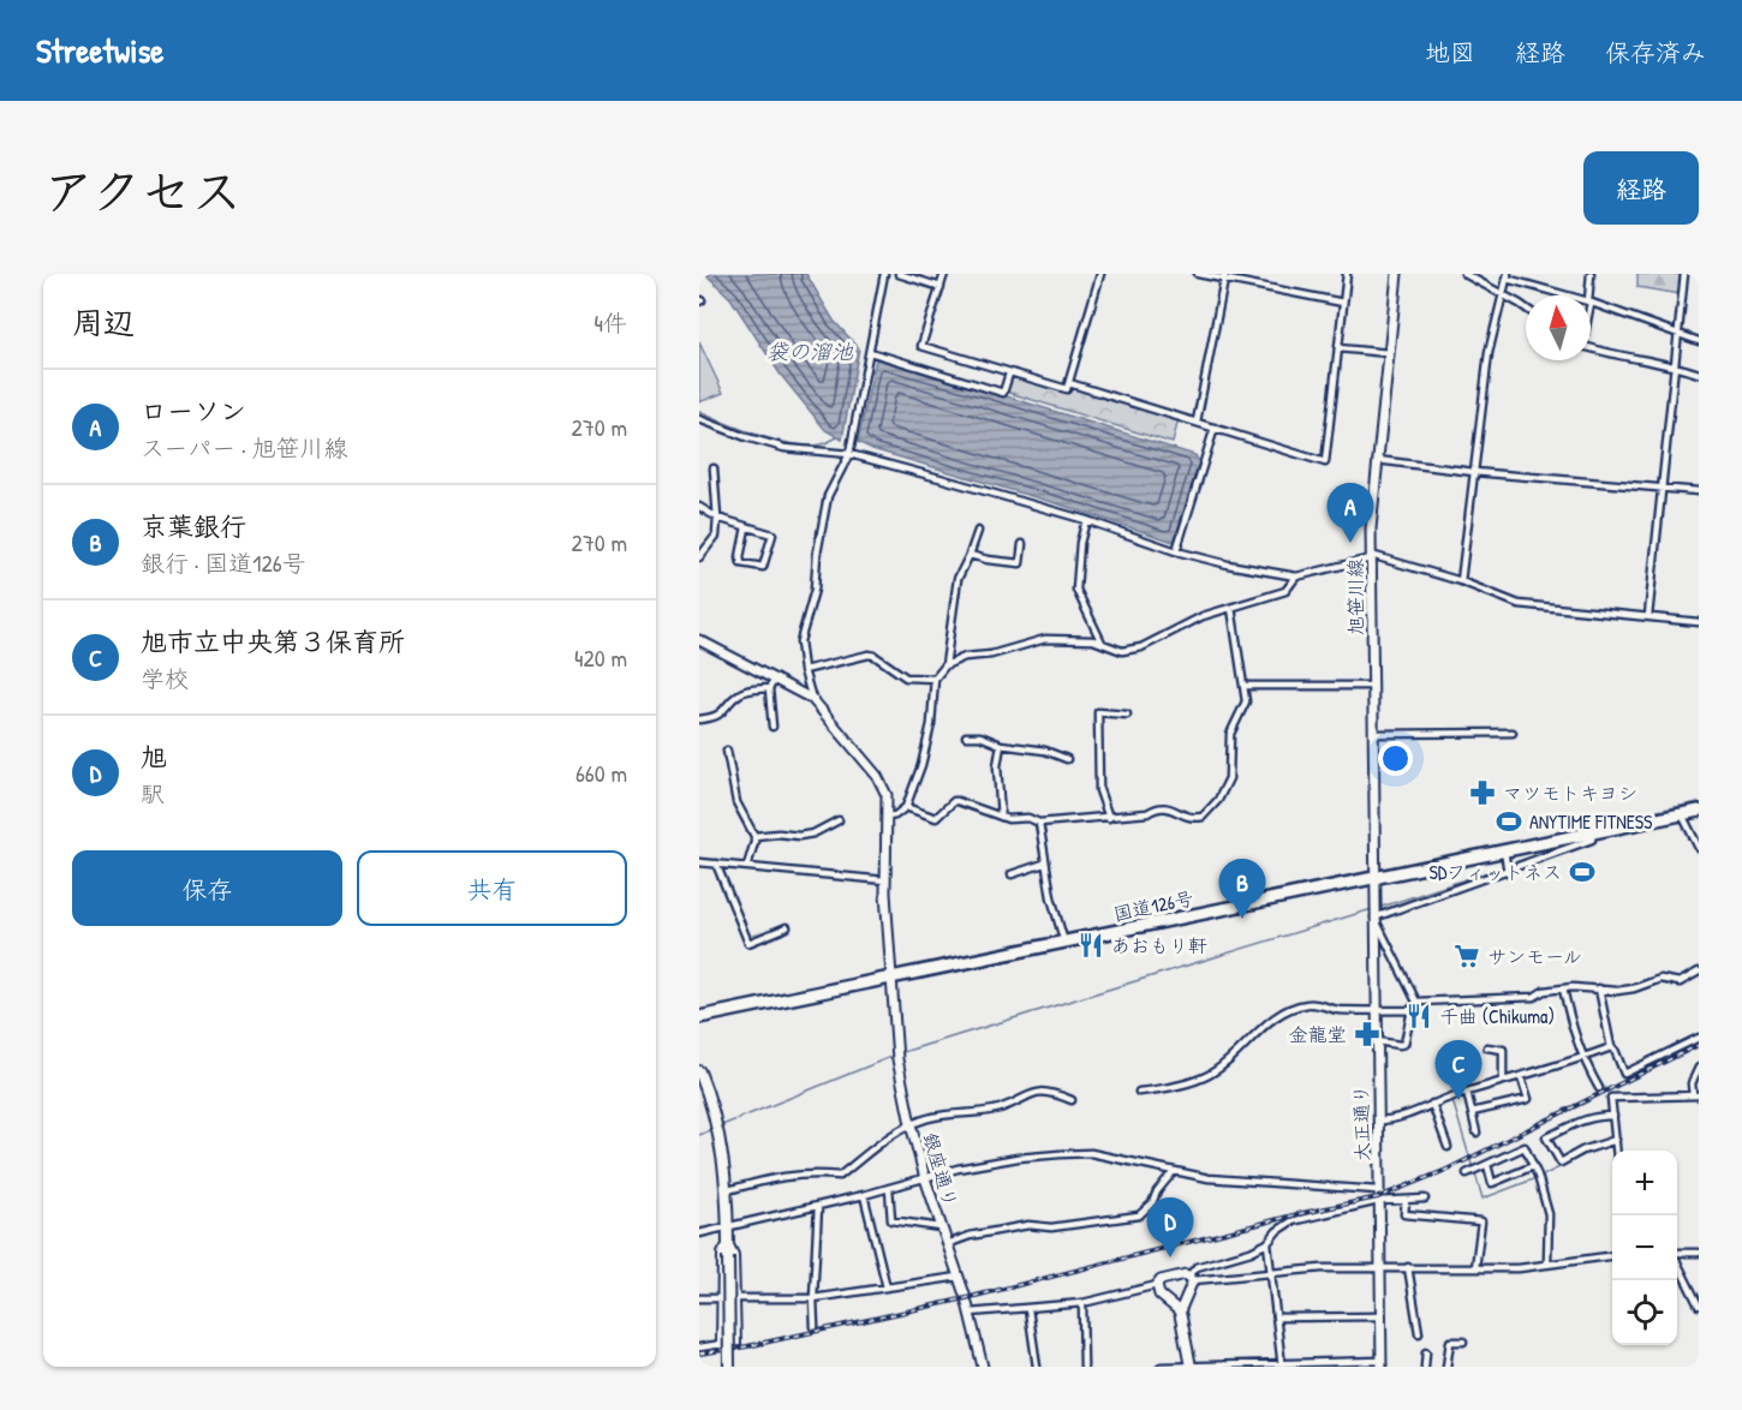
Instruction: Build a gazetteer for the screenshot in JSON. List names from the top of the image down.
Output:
{
  "streets": {
    "highway": ["国道126号"],
    "street": ["旭笹川線", "大正通り", "銀座通り"]
  },
  "crossings": [
    ["旭笹川線", "国道126号"],
    ["旭笹川線", "大正通り"],
    ["国道126号", "大正通り"],
    ["国道126号", "銀座通り"]
  ],
  "water": ["袋の溜池"],
  "places": {
    "pharmacy": ["マツモトキヨシ", "金龍堂"],
    "sports": ["ANYTIME FITNESS", "SDフィットネス"],
    "restaurant": ["あおもり軒", "千曲 (Chikuma)"],
    "supermarket": ["サンモール"]
  },
  "north": "top",
  "page": {
    "header": "Streetwise",
    "nav": ["地図", "経路", "保存済み"],
    "title": "アクセス",
    "buttons": [
      "経路",
      ["保存", "共有"]
    ],
    "heading": ["周辺", "4件"],
    "list": [
      {
        "mark": "A",
        "name": "ローソン",
        "note": "スーパー · 旭笹川線",
        "value": "270 m"
      },
      {
        "mark": "B",
        "name": "京葉銀行",
        "note": "銀行 · 国道126号",
        "value": "270 m"
      },
      {
        "mark": "C",
        "name": "旭市立中央第３保育所",
        "note": "学校",
        "value": "420 m"
      },
      {
        "mark": "D",
        "name": "旭",
        "note": "駅",
        "value": "660 m"
      }
    ],
    "pins": [
      "A",
      "B",
      "C",
      "D"
    ],
    "map_buttons": ["+", "−"]
  }
}
